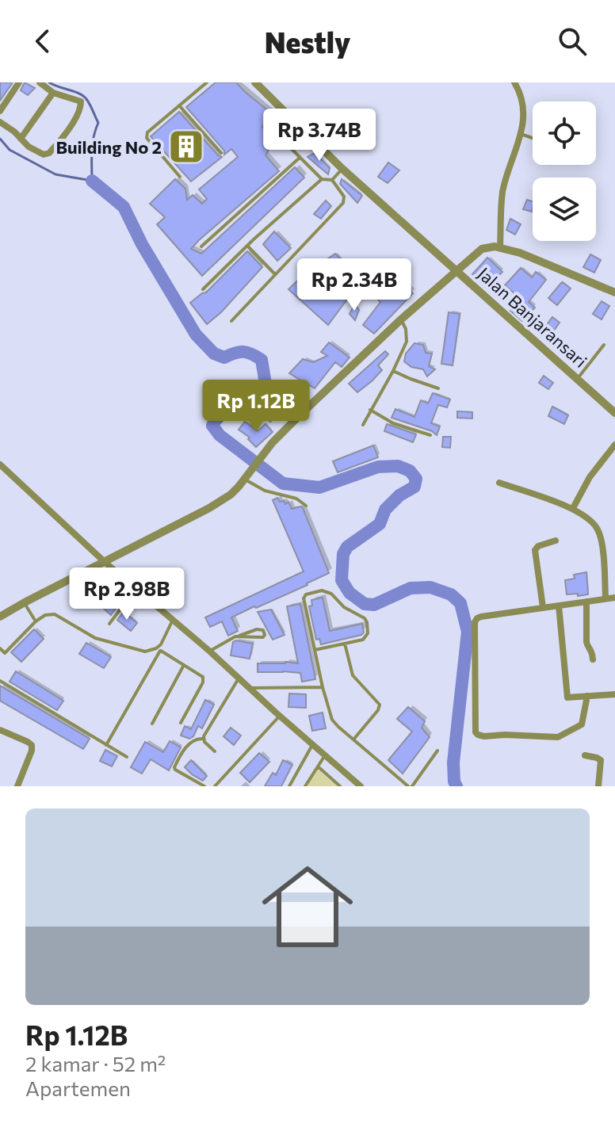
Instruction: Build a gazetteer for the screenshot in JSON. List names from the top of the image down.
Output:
{
  "streets": {
    "street": ["Jalan Banjaransari"]
  },
  "places": {
    "building": ["Building No 2"]
  },
  "page": {
    "header": "Nestly",
    "price": [
      "Rp 3.74B",
      "Rp 2.34B",
      "Rp 1.12B",
      "Rp 2.98B"
    ],
    "list": [
      {
        "name": "Rp 1.12B",
        "note": "2 kamar · 52 m² · Apartemen"
      }
    ]
  }
}
